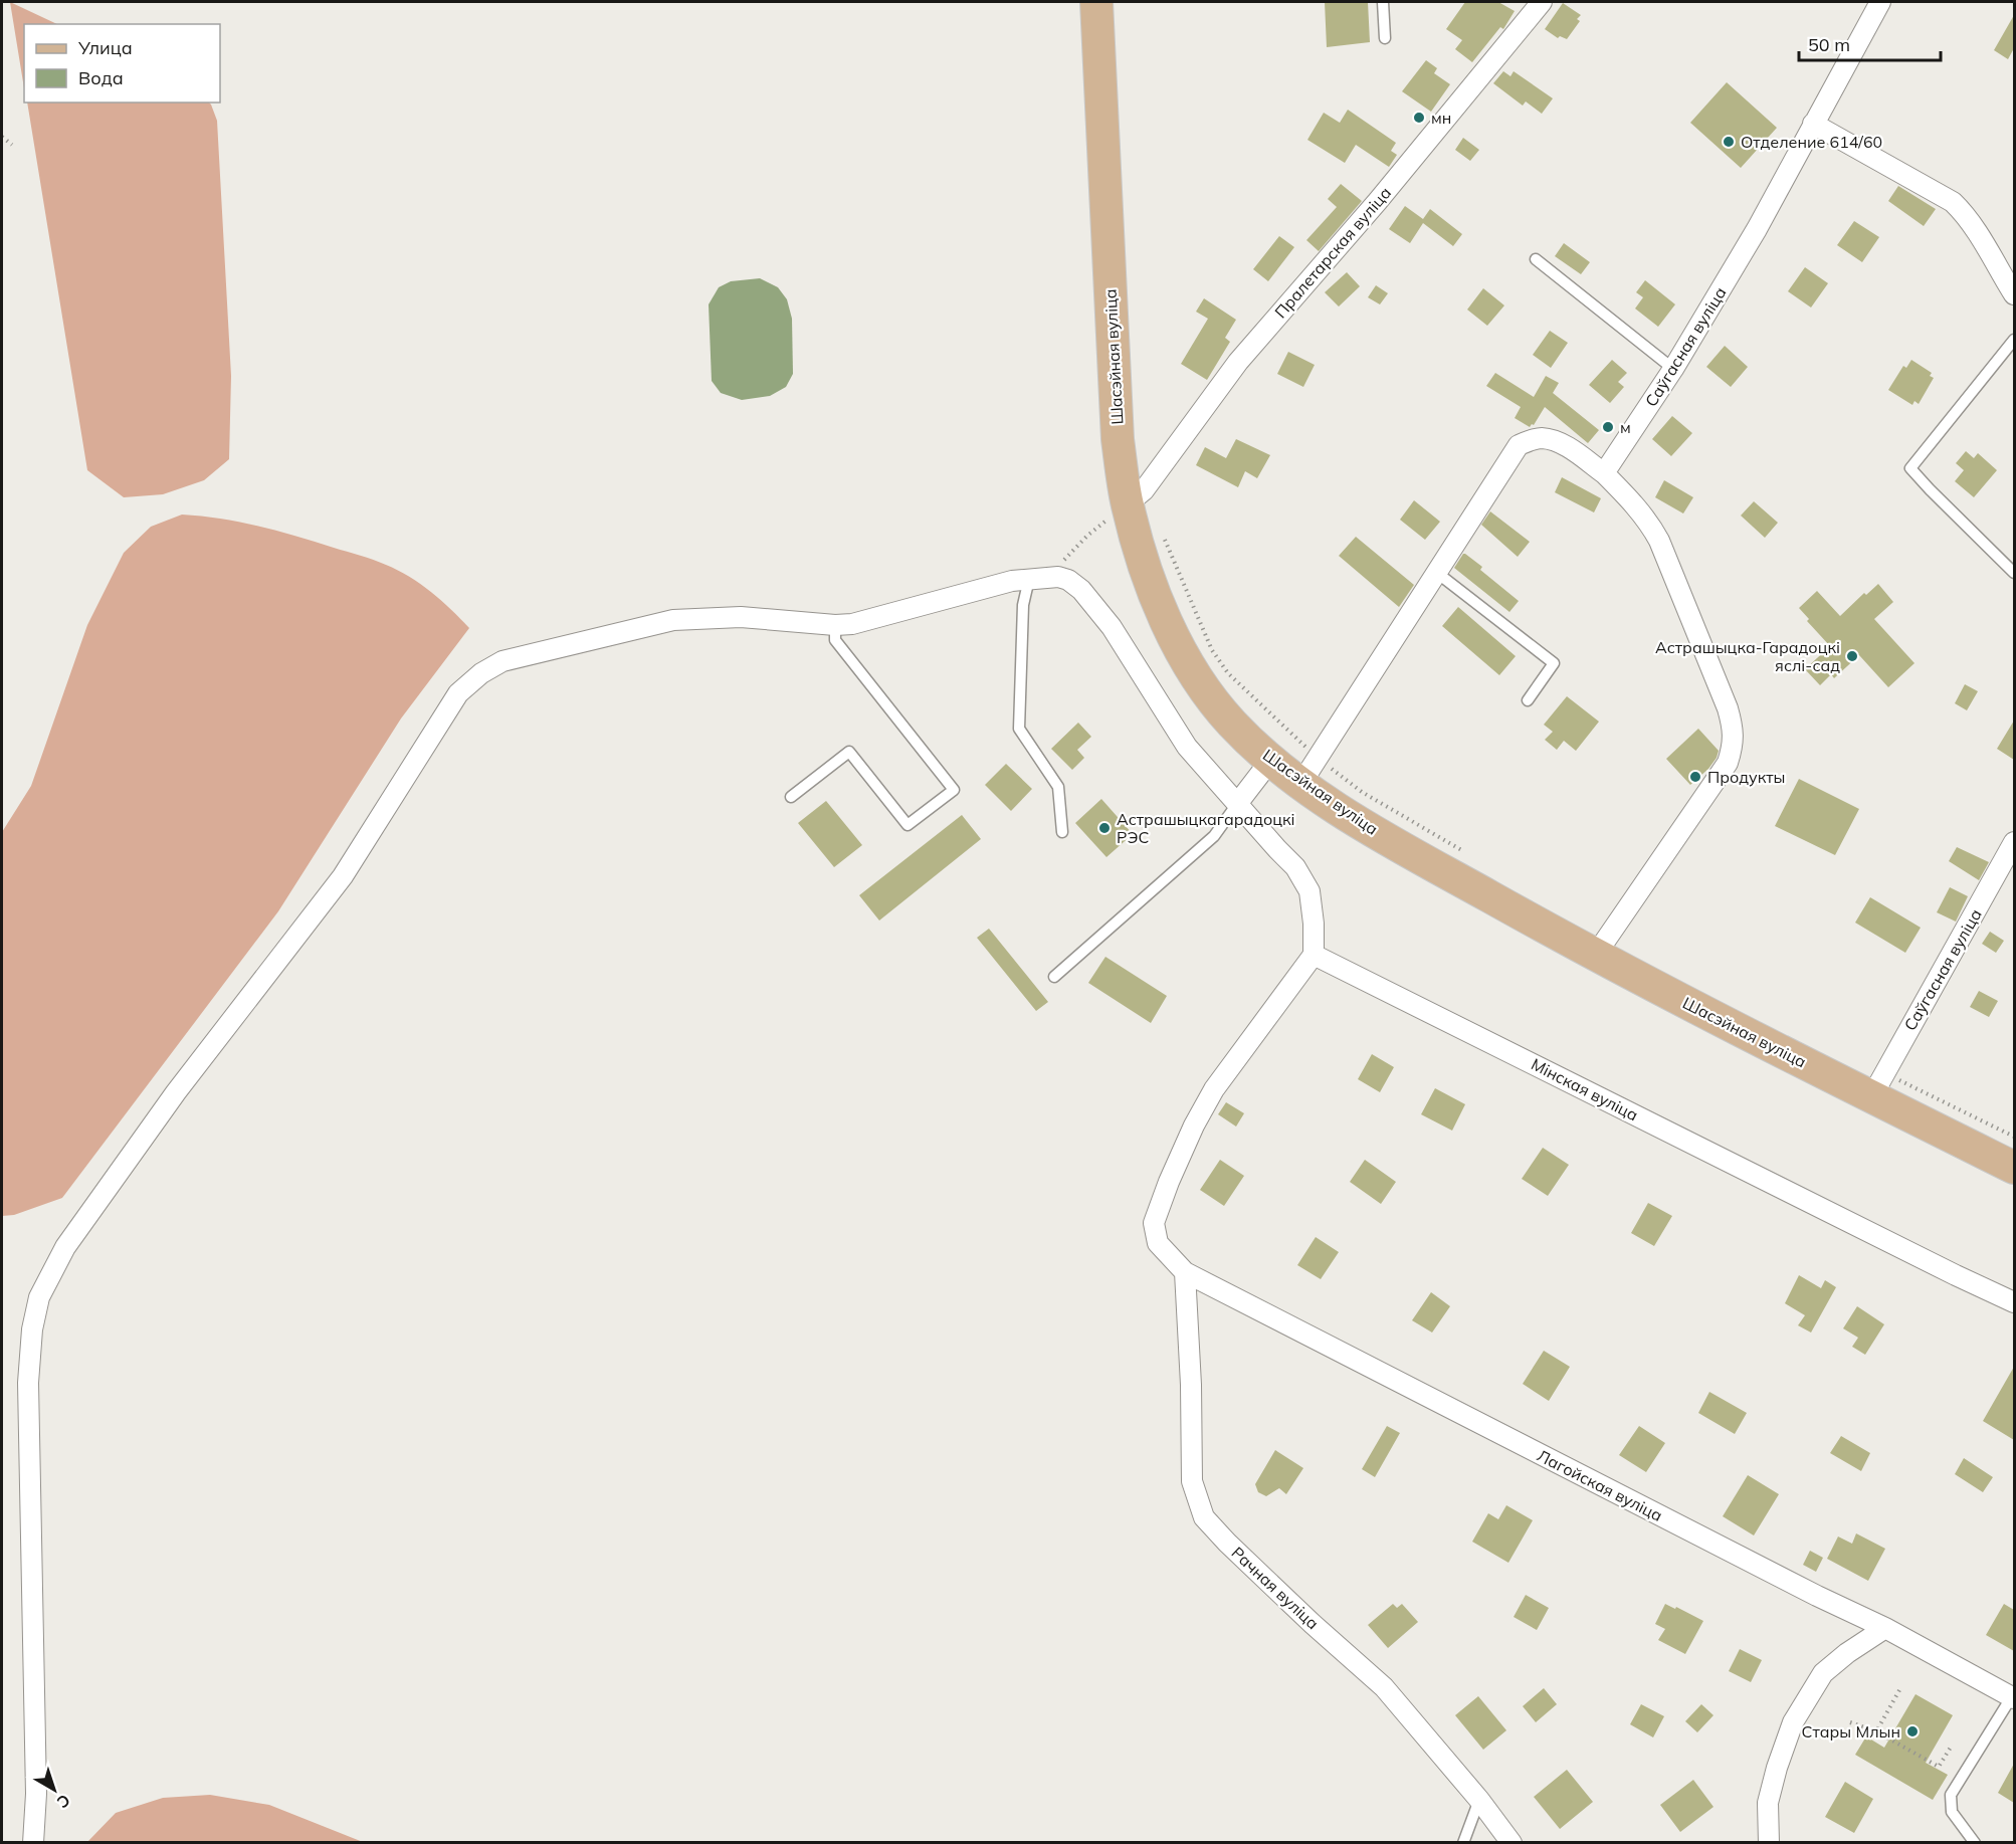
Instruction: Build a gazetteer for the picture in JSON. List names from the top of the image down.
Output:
{
  "streets": {
    "main road": ["Шасэйная вуліца"],
    "street": [
      "Пралетарская вуліца",
      "Саўгасная вуліца",
      "Мінская вуліца",
      "Лагойская вуліца",
      "Рачная вуліца"
    ]
  },
  "crossings": [
    ["Пралетарская вуліца", "Шасэйная вуліца"],
    ["Саўгасная вуліца", "Шасэйная вуліца"],
    ["Мінская вуліца", "Лагойская вуліца"],
    ["Лагойская вуліца", "Рачная вуліца"]
  ],
  "places": [
    "мн",
    "Отделение 614/60",
    "м",
    "Астрашыцка-Гарадоцкі яслі-сад",
    "Продукты",
    "Астрашыцкагарадоцкі РЭС",
    "Стары Млын"
  ],
  "legend": ["Улица", "Вода"],
  "scale_bar": "50 m",
  "north": "bottom right"
}
